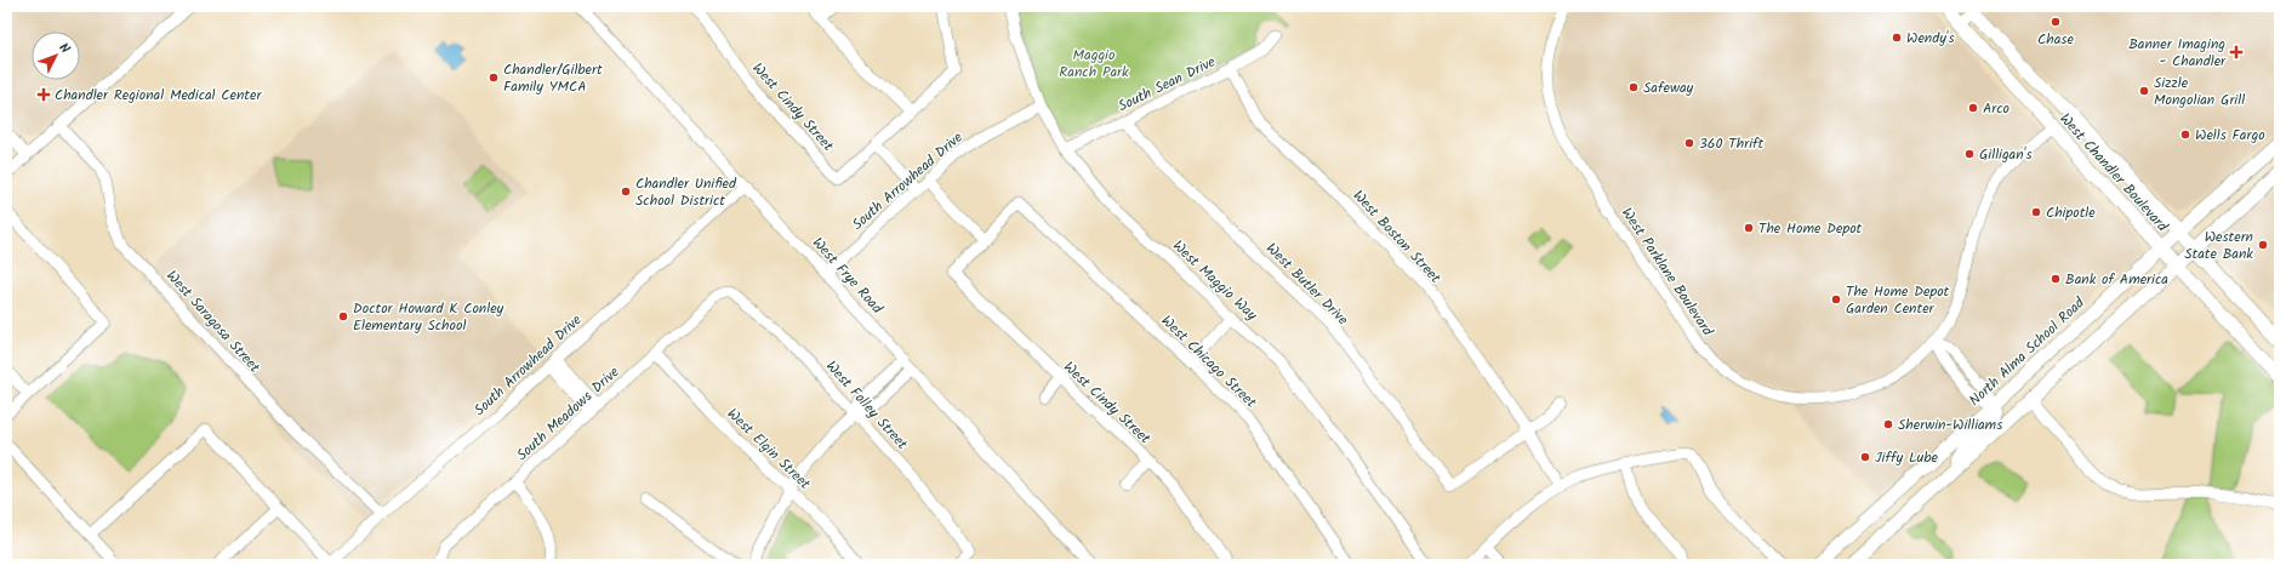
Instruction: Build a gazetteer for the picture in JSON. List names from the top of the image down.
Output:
{
  "streets": {
    "main road": ["West Chandler Boulevard", "North Alma School Road"],
    "street": [
      "South Sean Drive",
      "West Cindy Street",
      "South Arrowhead Drive",
      "West Boston Street",
      "West Parklane Boulevard",
      "West Frye Road",
      "West Maggio Way",
      "West Butler Drive",
      "West Saragosa Street",
      "West Chicago Street",
      "West Folley Street",
      "South Meadows Drive",
      "West Elgin Street"
    ]
  },
  "crossings": [
    ["South Sean Drive", "West Boston Street"],
    ["South Sean Drive", "West Maggio Way"],
    ["South Sean Drive", "West Butler Drive"],
    ["West Cindy Street", "West Chicago Street"],
    ["West Chandler Boulevard", "West Parklane Boulevard"],
    ["West Chandler Boulevard", "North Alma School Road"],
    ["South Arrowhead Drive", "West Frye Road"],
    ["South Arrowhead Drive", "West Maggio Way"],
    ["South Arrowhead Drive", "West Saragosa Street"],
    ["West Boston Street", "West Butler Drive"],
    ["West Folley Street", "South Meadows Drive"],
    ["South Meadows Drive", "West Elgin Street"]
  ],
  "parks": ["Maggio Ranch Park"],
  "places": {
    "other": [
      "Chase",
      "Wendy's",
      "Chandler/Gilbert Family YMCA",
      "Safeway",
      "Sizzle Mongolian Grill",
      "Arco",
      "Wells Fargo",
      "360 Thrift",
      "Gilligan's",
      "Chandler Unified School District",
      "Chipotle",
      "The Home Depot",
      "Western State Bank",
      "Bank of America",
      "The Home Depot Garden Center",
      "Doctor Howard K Conley Elementary School",
      "Sherwin-Williams",
      "Jiffy Lube"
    ],
    "health": ["Banner Imaging - Chandler", "Chandler Regional Medical Center"]
  },
  "north": "top right"
}
